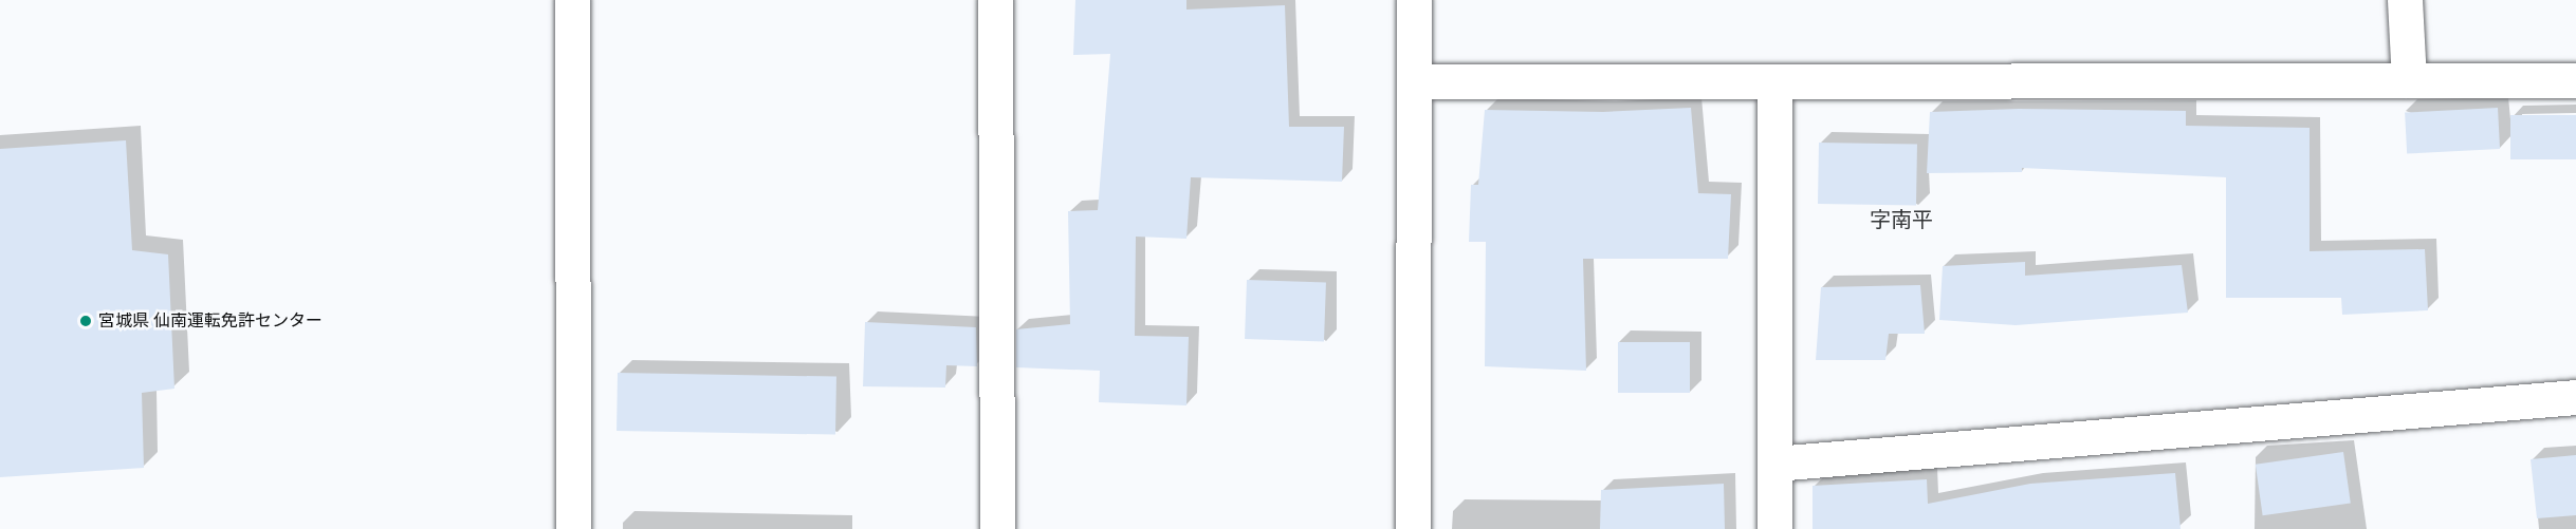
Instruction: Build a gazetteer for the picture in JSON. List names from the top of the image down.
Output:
{
  "districts": ["字南平"],
  "places": ["宮城県 仙南運転免許センター"]
}
